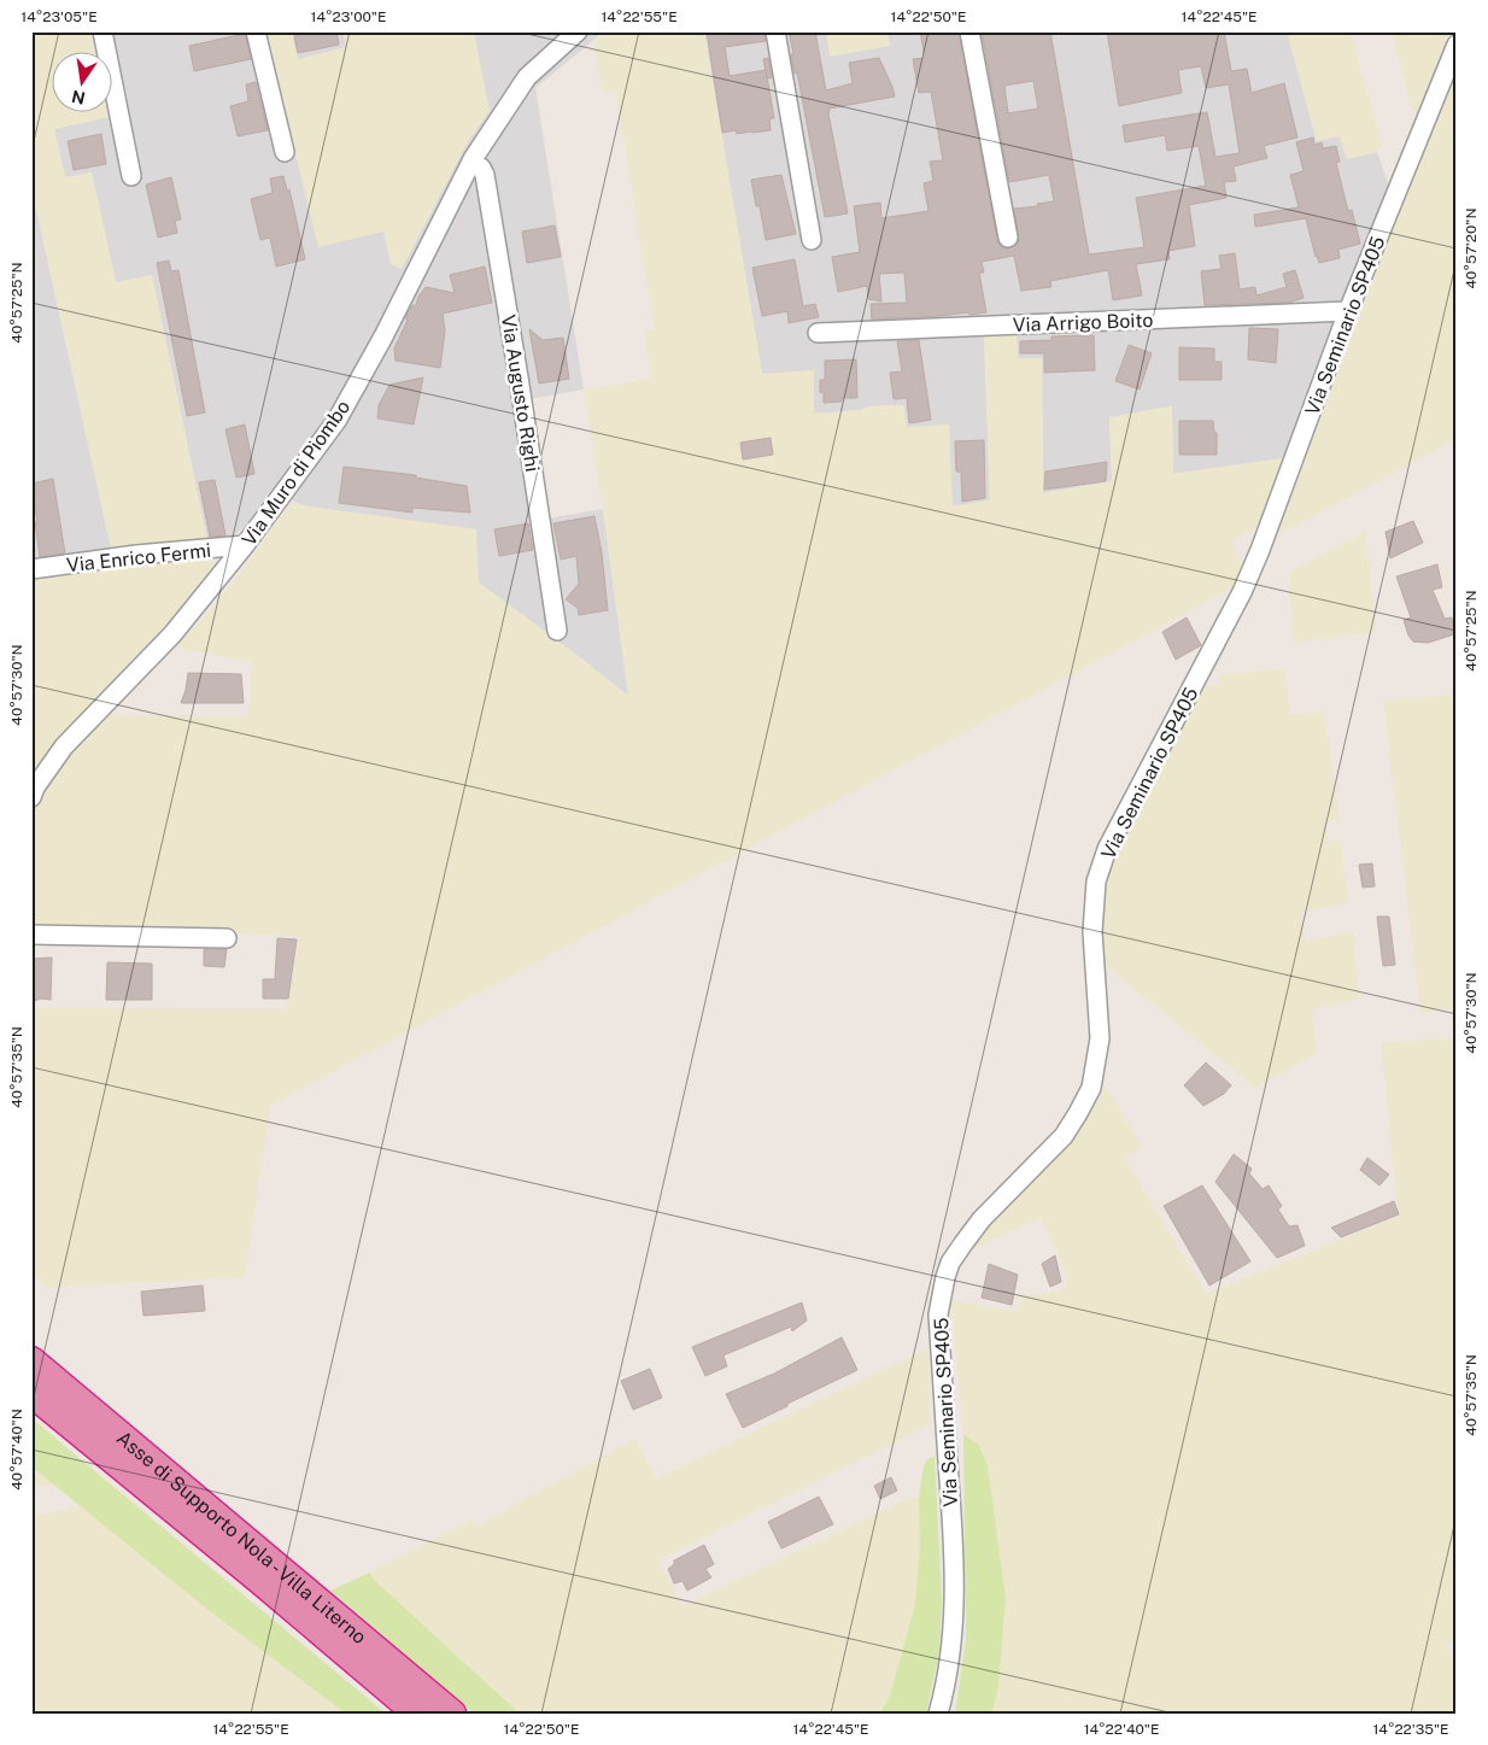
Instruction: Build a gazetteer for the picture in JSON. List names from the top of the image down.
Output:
{
  "streets": {
    "highway": ["Asse di Supporto Nola - Villa Literno"],
    "street": [
      "Via Arrigo Boito",
      "Via Seminario SP405",
      "Via Augusto Righi",
      "Via Muro di Piombo",
      "Via Enrico Fermi"
    ]
  },
  "crossings": [
    ["Via Arrigo Boito", "Via Seminario SP405"],
    ["Via Augusto Righi", "Via Muro di Piombo"],
    ["Via Muro di Piombo", "Via Enrico Fermi"]
  ],
  "north": "bottom",
  "coordinates": [
    "14°23'05\"E",
    "14°23'00\"E",
    "14°22'55\"E",
    "14°22'50\"E",
    "14°22'45\"E",
    "40°57'20\"N",
    "40°57'25\"N",
    "40°57'30\"N",
    "40°57'35\"N",
    "40°57'40\"N",
    "14°22'40\"E",
    "14°22'35\"E"
  ]
}
